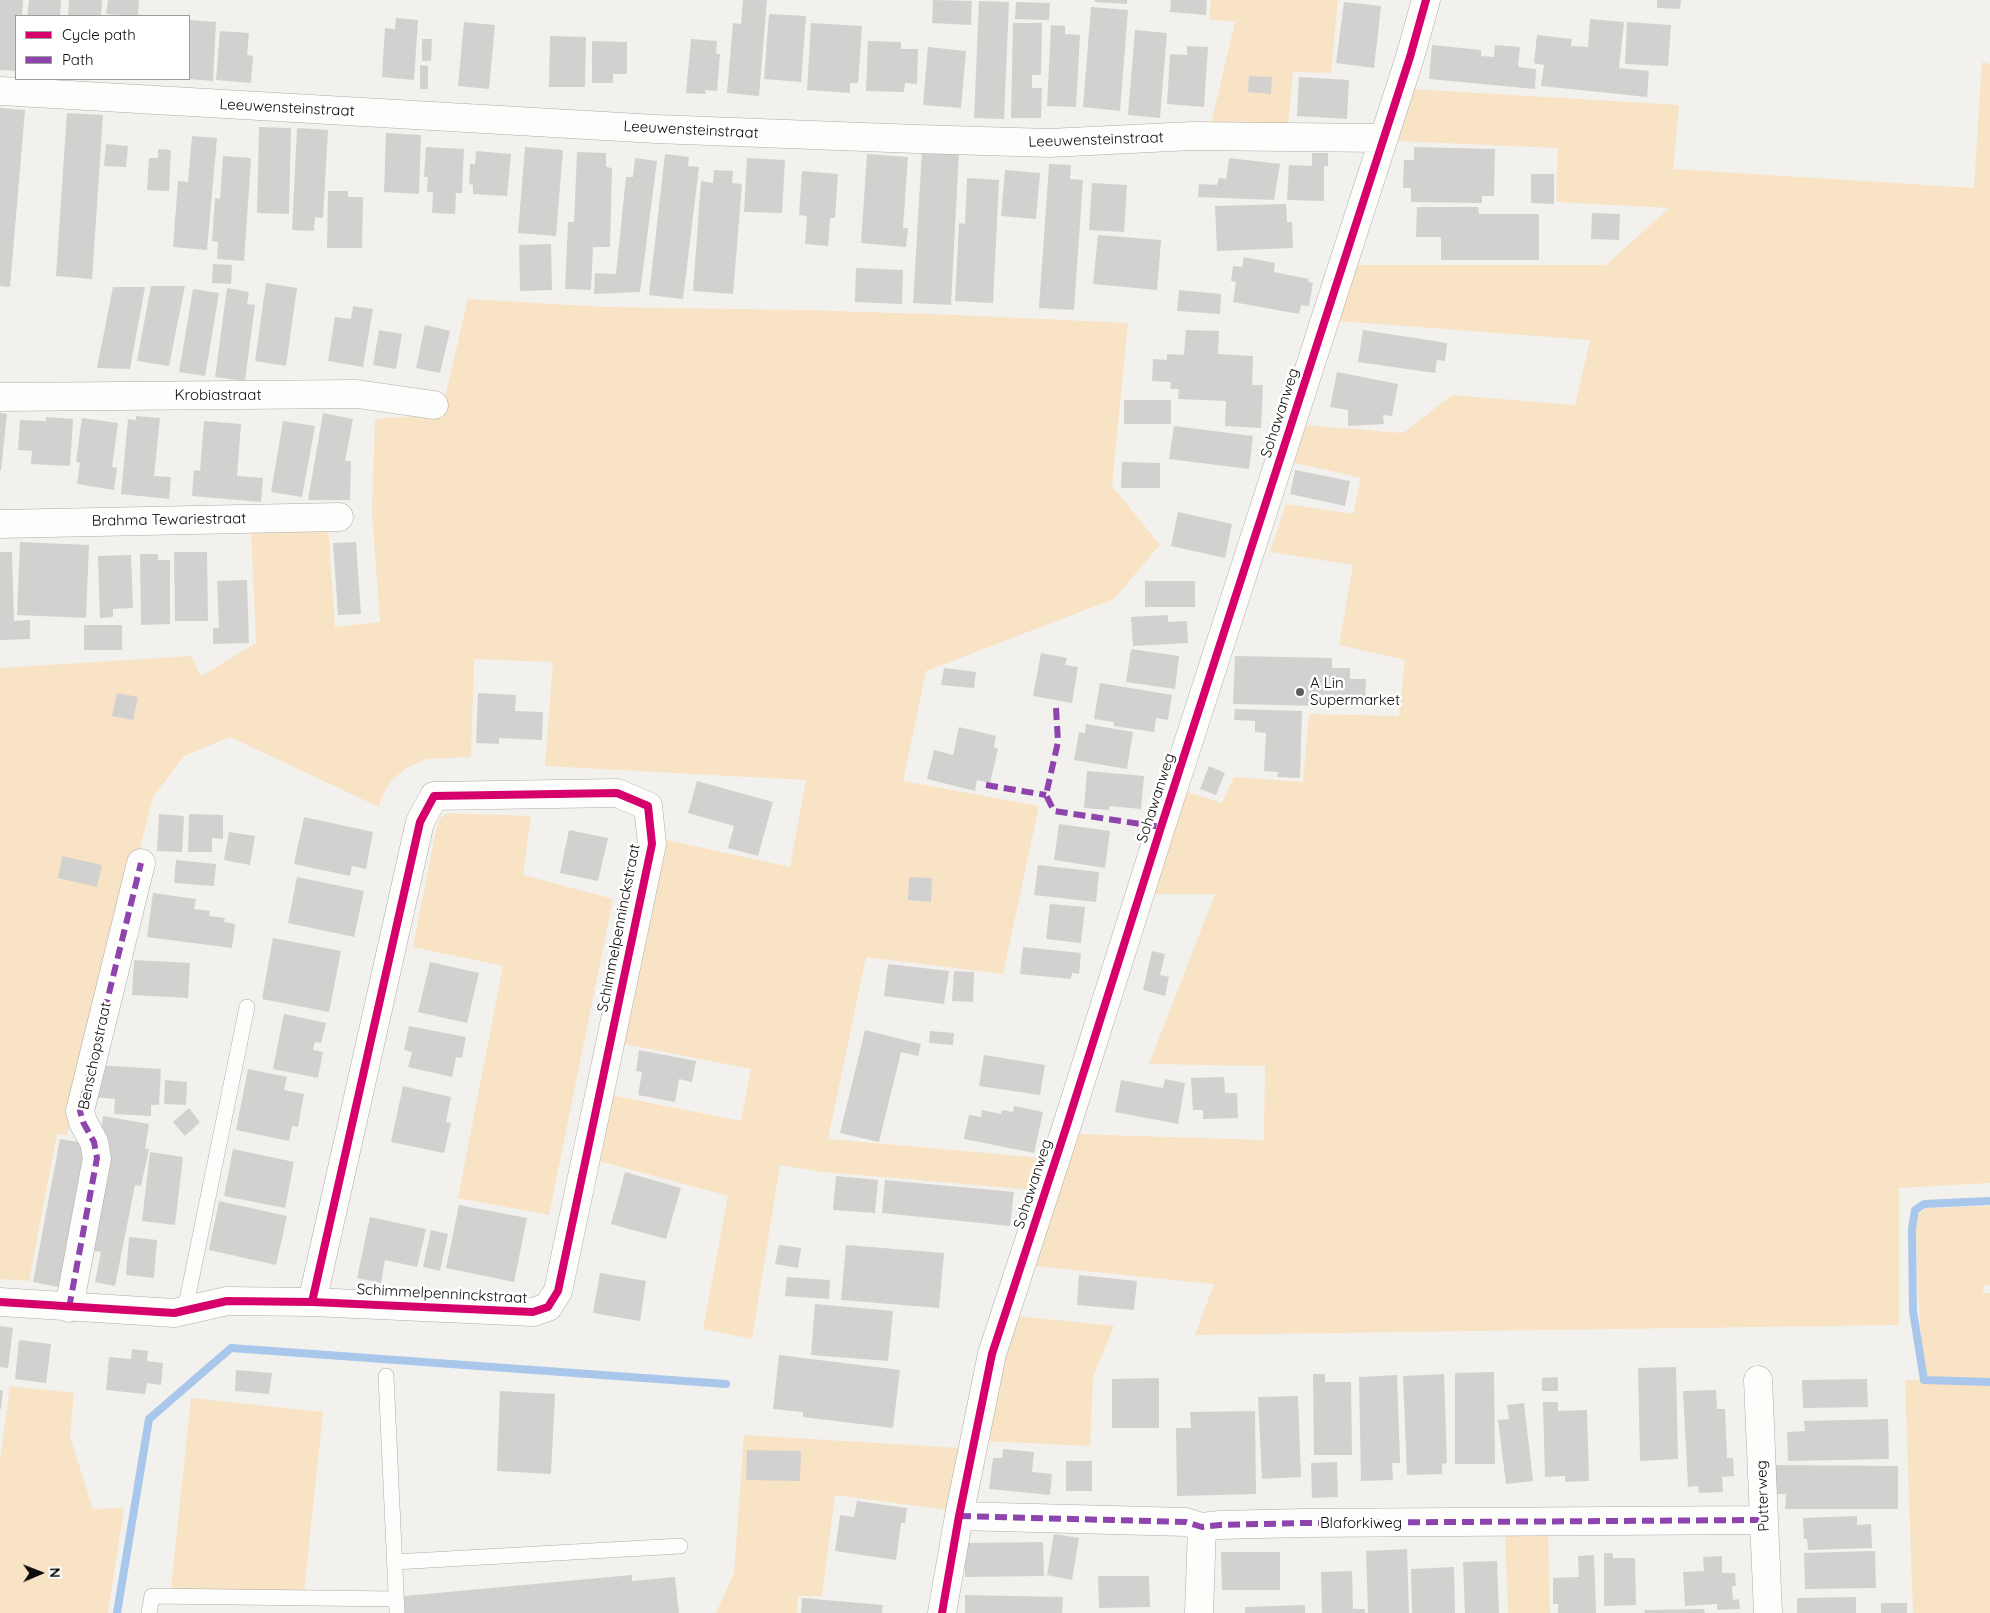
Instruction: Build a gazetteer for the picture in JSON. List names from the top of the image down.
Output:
{
  "streets": {
    "street": [
      "Leeuwensteinstraat",
      "Krobiastraat",
      "Sohawanweg",
      "Brahma Tewariestraat",
      "Schimmelpenninckstraat",
      "Benschopstraat",
      "Putterweg",
      "Blaforkiweg"
    ]
  },
  "crossings": [
    ["Leeuwensteinstraat", "Sohawanweg"],
    ["Sohawanweg", "Blaforkiweg"],
    ["Schimmelpenninckstraat", "Benschopstraat"],
    ["Putterweg", "Blaforkiweg"]
  ],
  "places": ["A Lin Supermarket"],
  "legend": ["Cycle path", "Path"],
  "north": "right"
}
